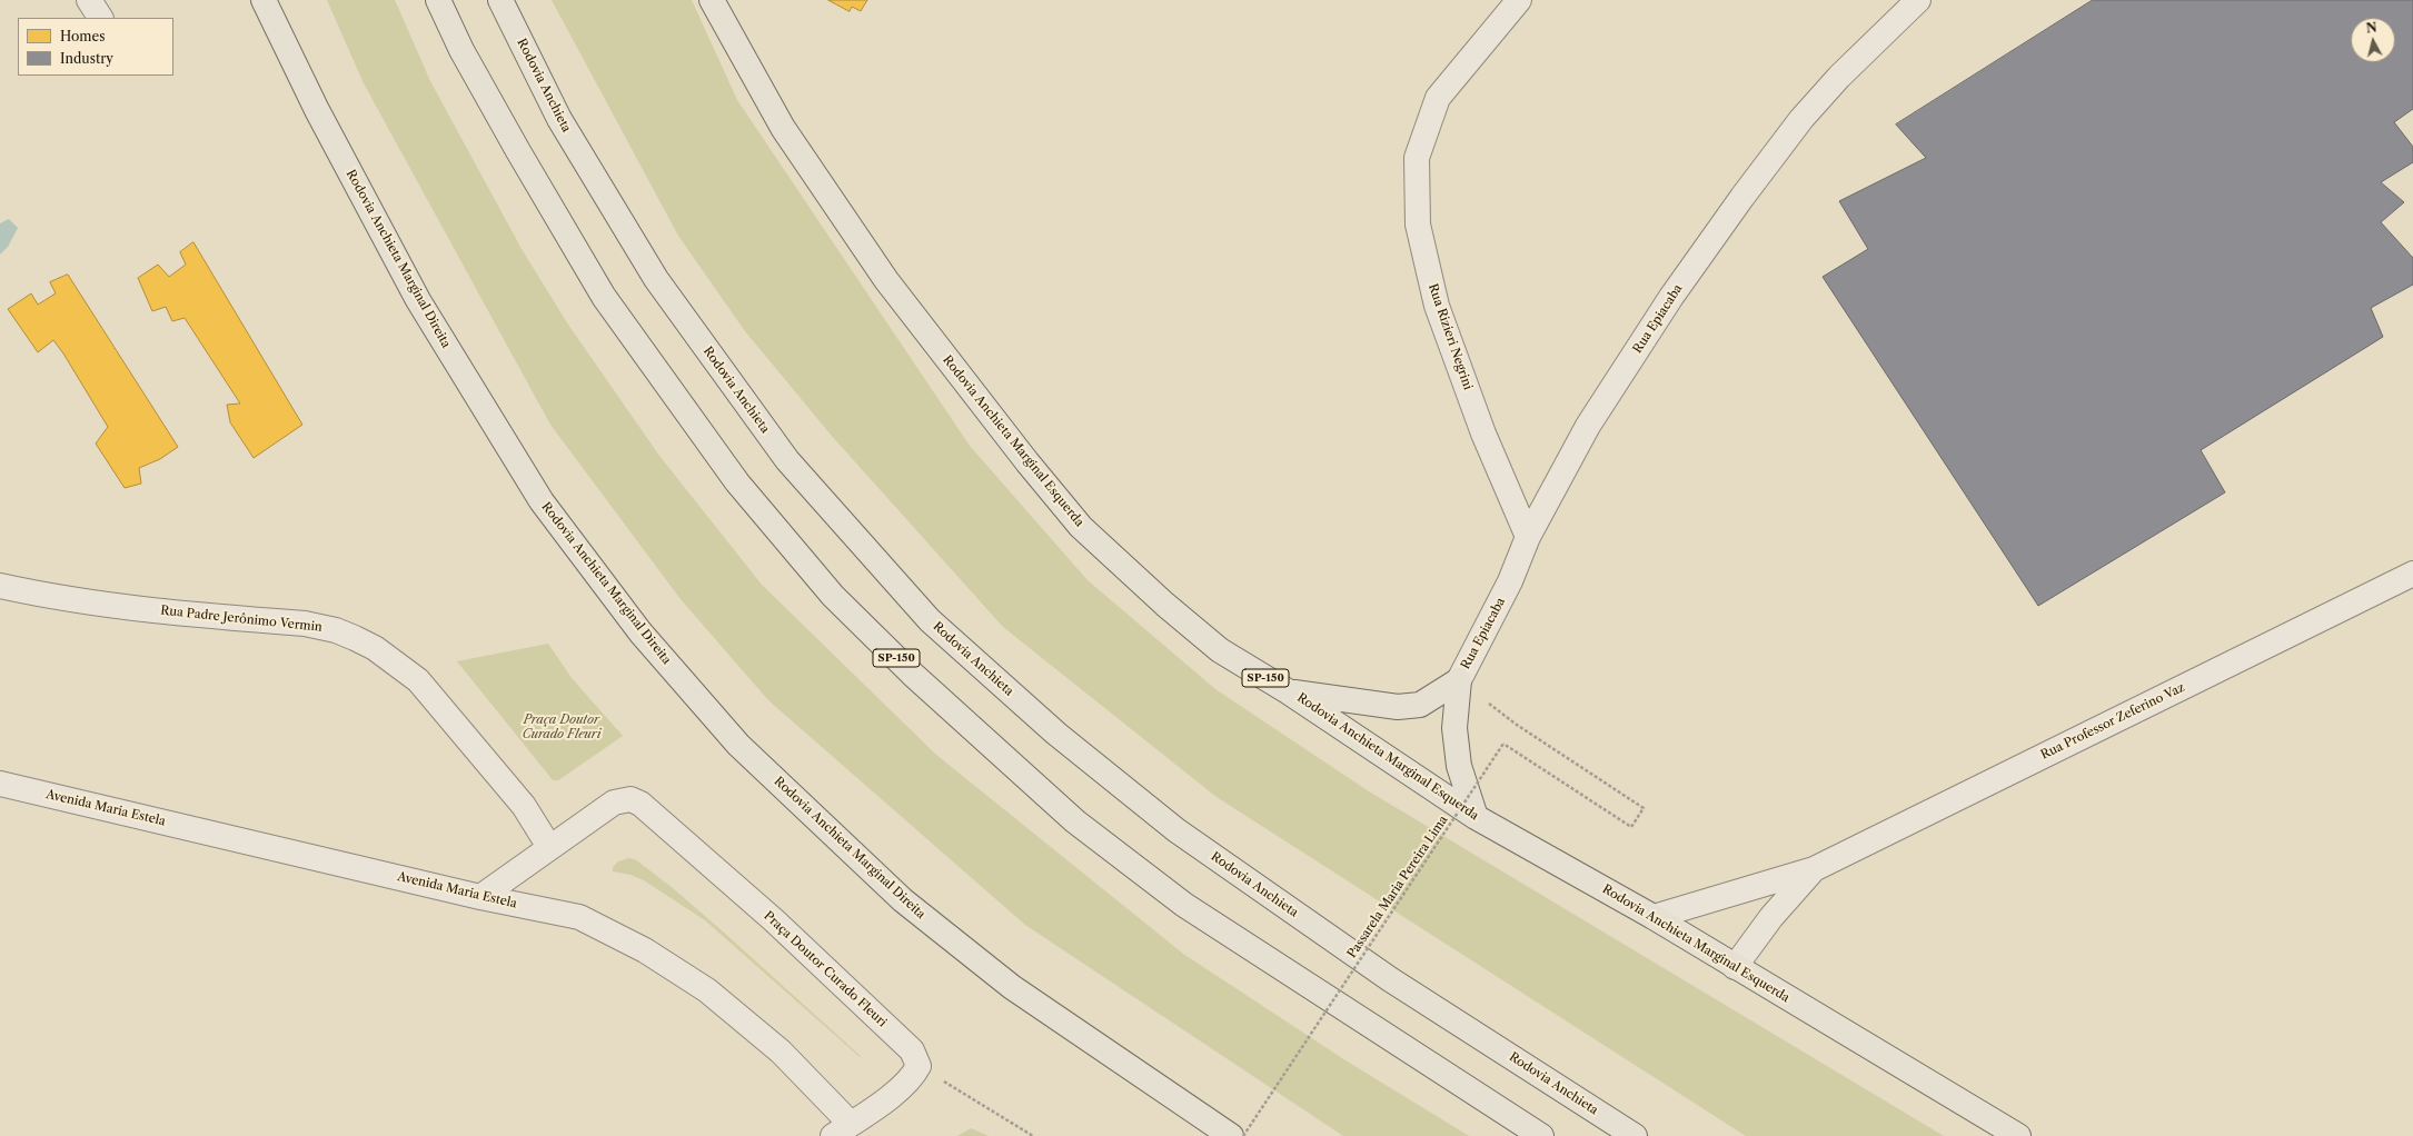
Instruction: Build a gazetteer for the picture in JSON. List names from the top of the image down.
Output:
{
  "streets": {
    "highway": [
      "Rodovia Anchieta",
      "Rodovia Anchieta Marginal Direita",
      "Rodovia Anchieta Marginal Esquerda",
      "SP-150"
    ],
    "street": [
      "Rua Epiacaba",
      "Rua Rizieri Negrini",
      "Rua Padre Jerônimo Vermin",
      "Rua Professor Zeferino Vaz",
      "Avenida Maria Estela",
      "Praça Doutor Curado Fleuri"
    ],
    "path": ["Passarela Maria Pereira Lima"]
  },
  "crossings": [
    ["Rua Epiacaba", "Rua Rizieri Negrini"],
    ["Rodovia Anchieta Marginal Esquerda", "Rua Professor Zeferino Vaz"],
    ["Rua Padre Jerônimo Vermin", "Praça Doutor Curado Fleuri"],
    ["Avenida Maria Estela", "Praça Doutor Curado Fleuri"]
  ],
  "parks": ["Praça Doutor Curado Fleuri"],
  "legend": ["Homes", "Industry"],
  "north": "top"
}
